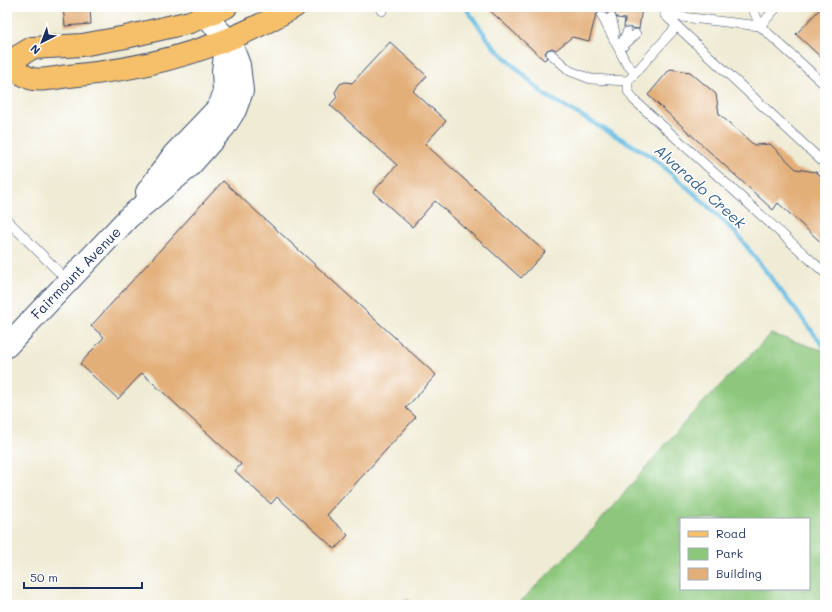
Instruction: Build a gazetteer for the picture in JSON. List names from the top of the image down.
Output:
{
  "streets": {
    "street": ["Fairmount Avenue"]
  },
  "water": ["Alvarado Creek"],
  "legend": ["Road", "Park", "Building"],
  "scale_bar": "50 m",
  "north": "bottom left"
}
